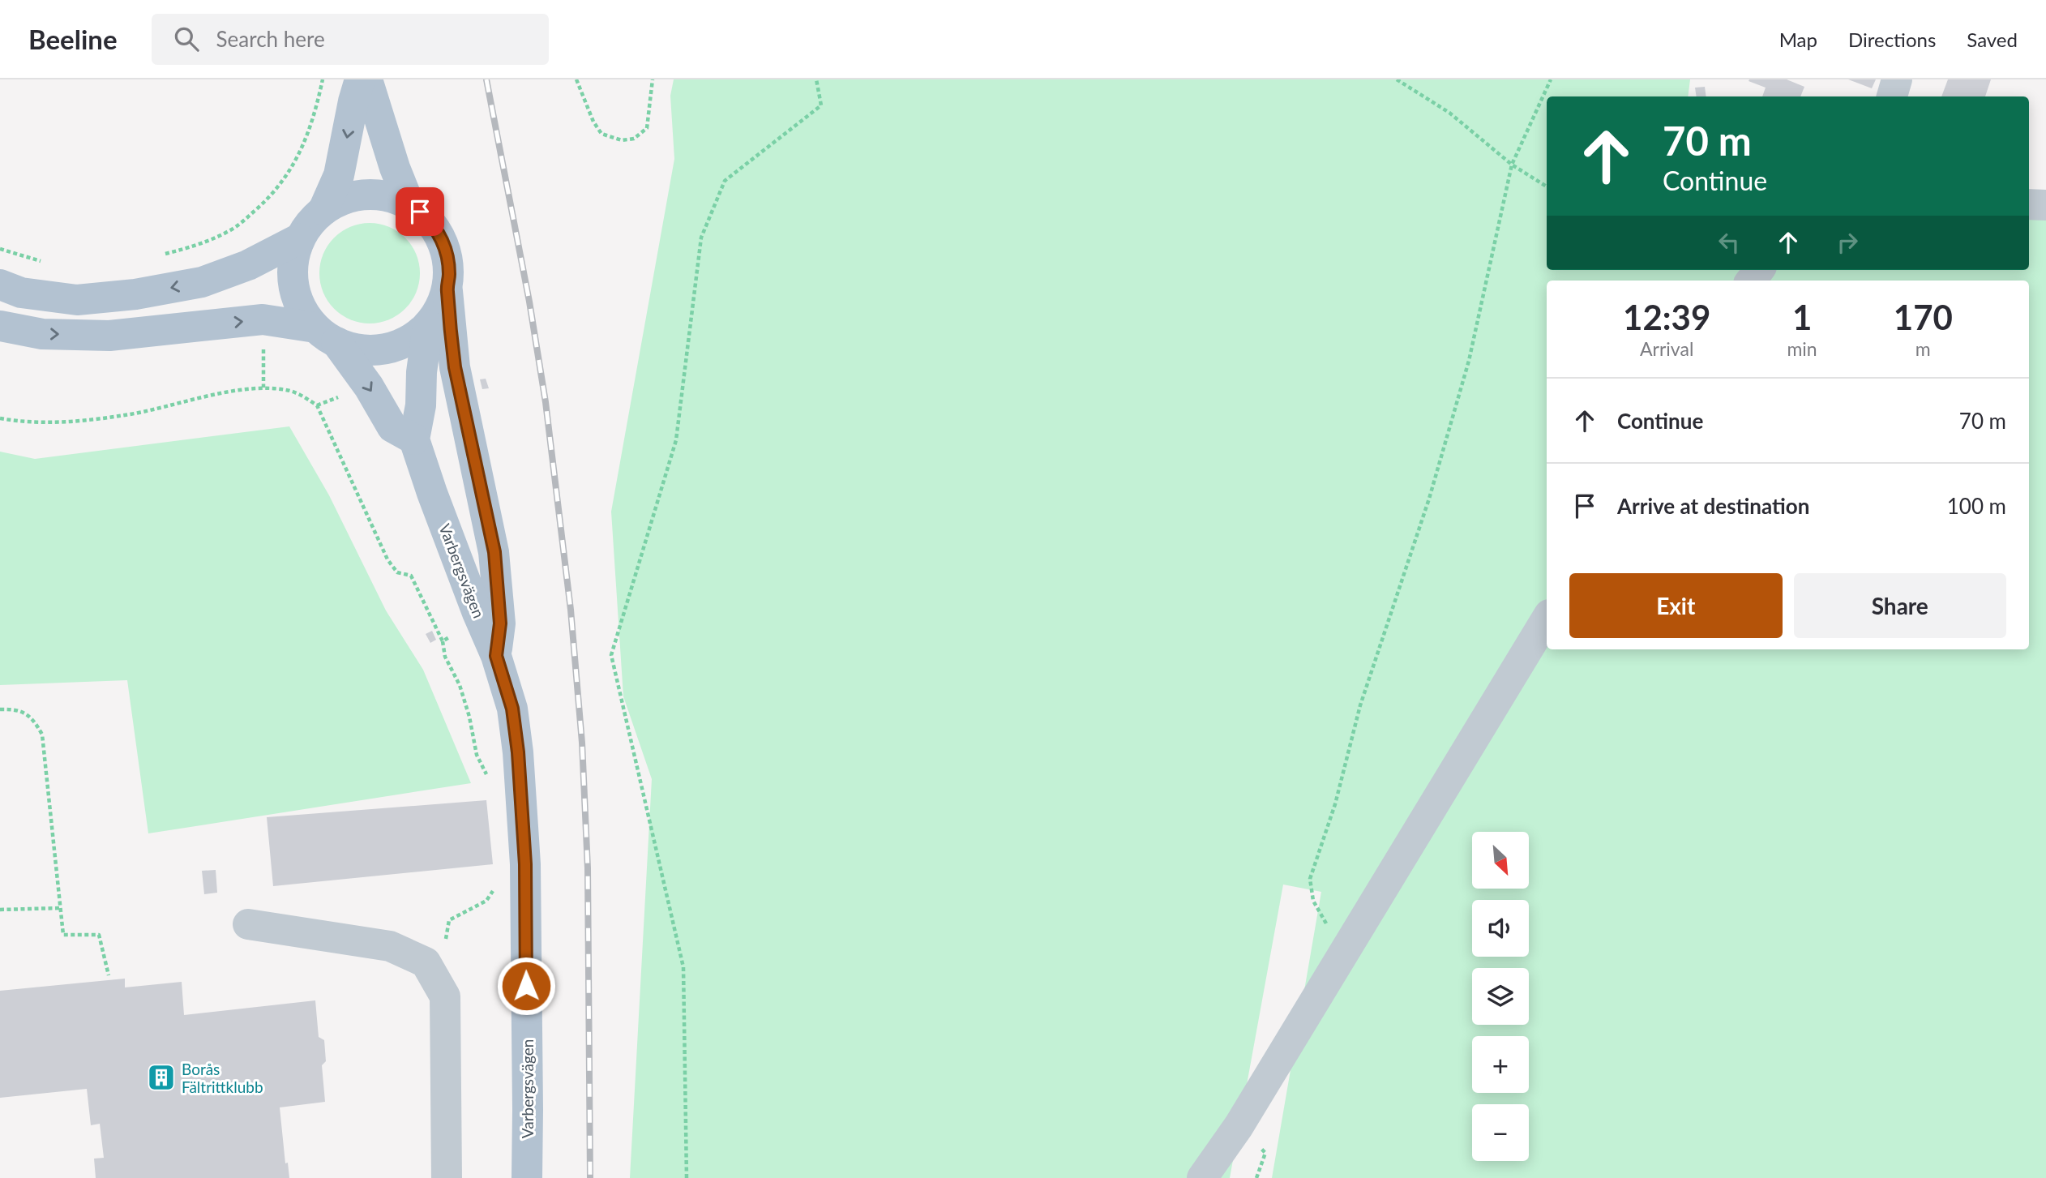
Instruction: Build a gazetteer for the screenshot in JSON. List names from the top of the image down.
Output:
{
  "streets": {
    "main road": ["Varbergsvägen"]
  },
  "places": {
    "building": ["Borås Fältrittklubb"]
  },
  "north": "bottom right",
  "page": {
    "header": "Beeline",
    "search": "Search here",
    "nav": ["Map", "Directions", "Saved"],
    "turn": ["70 m", "Continue"],
    "eta": [
      "12:39",
      "Arrival",
      "1",
      "min",
      "170",
      "m"
    ],
    "list": [
      {
        "name": "Continue",
        "value": "70 m"
      },
      {
        "name": "Arrive at destination",
        "value": "100 m"
      }
    ],
    "buttons": ["Exit", "Share"],
    "map_buttons": ["+", "−"]
  }
}
